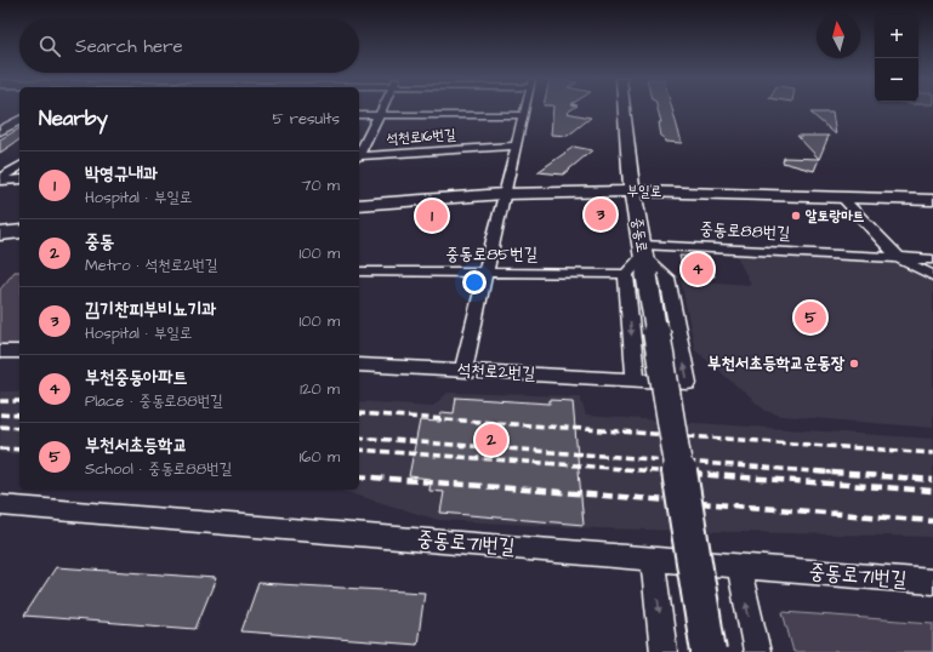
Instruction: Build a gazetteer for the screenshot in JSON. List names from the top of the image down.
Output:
{
  "streets": {
    "street": [
      "석천로16번길",
      "부일로",
      "중동로88번길",
      "중동로",
      "중동로85번길",
      "석천로2번길",
      "중동로71번길"
    ]
  },
  "crossings": [
    ["부일로", "중동로"],
    ["중동로88번길", "중동로"],
    ["중동로88번길", "중동로85번길"],
    ["중동로88번길", "석천로2번길"],
    ["중동로", "중동로85번길"],
    ["중동로", "석천로2번길"],
    ["중동로85번길", "석천로2번길"]
  ],
  "places": ["알토랑마트", "부천서초등학교운동장"],
  "north": "top",
  "page": {
    "map_buttons": ["+", "−"],
    "search": "Search here",
    "heading": ["Nearby", "5 results"],
    "list": [
      {
        "mark": "1",
        "name": "박영규내과",
        "note": "Hospital · 부일로",
        "value": "70 m"
      },
      {
        "mark": "2",
        "name": "중동",
        "note": "Metro · 석천로2번길",
        "value": "100 m"
      },
      {
        "mark": "3",
        "name": "김기찬피부비뇨기과",
        "note": "Hospital · 부일로",
        "value": "100 m"
      },
      {
        "mark": "4",
        "name": "부천중동아파트",
        "note": "Place · 중동로88번길",
        "value": "120 m"
      },
      {
        "mark": "5",
        "name": "부천서초등학교",
        "note": "School · 중동로88번길",
        "value": "160 m"
      }
    ],
    "pins": [
      "3",
      "1",
      "4",
      "5",
      "2"
    ]
  }
}
